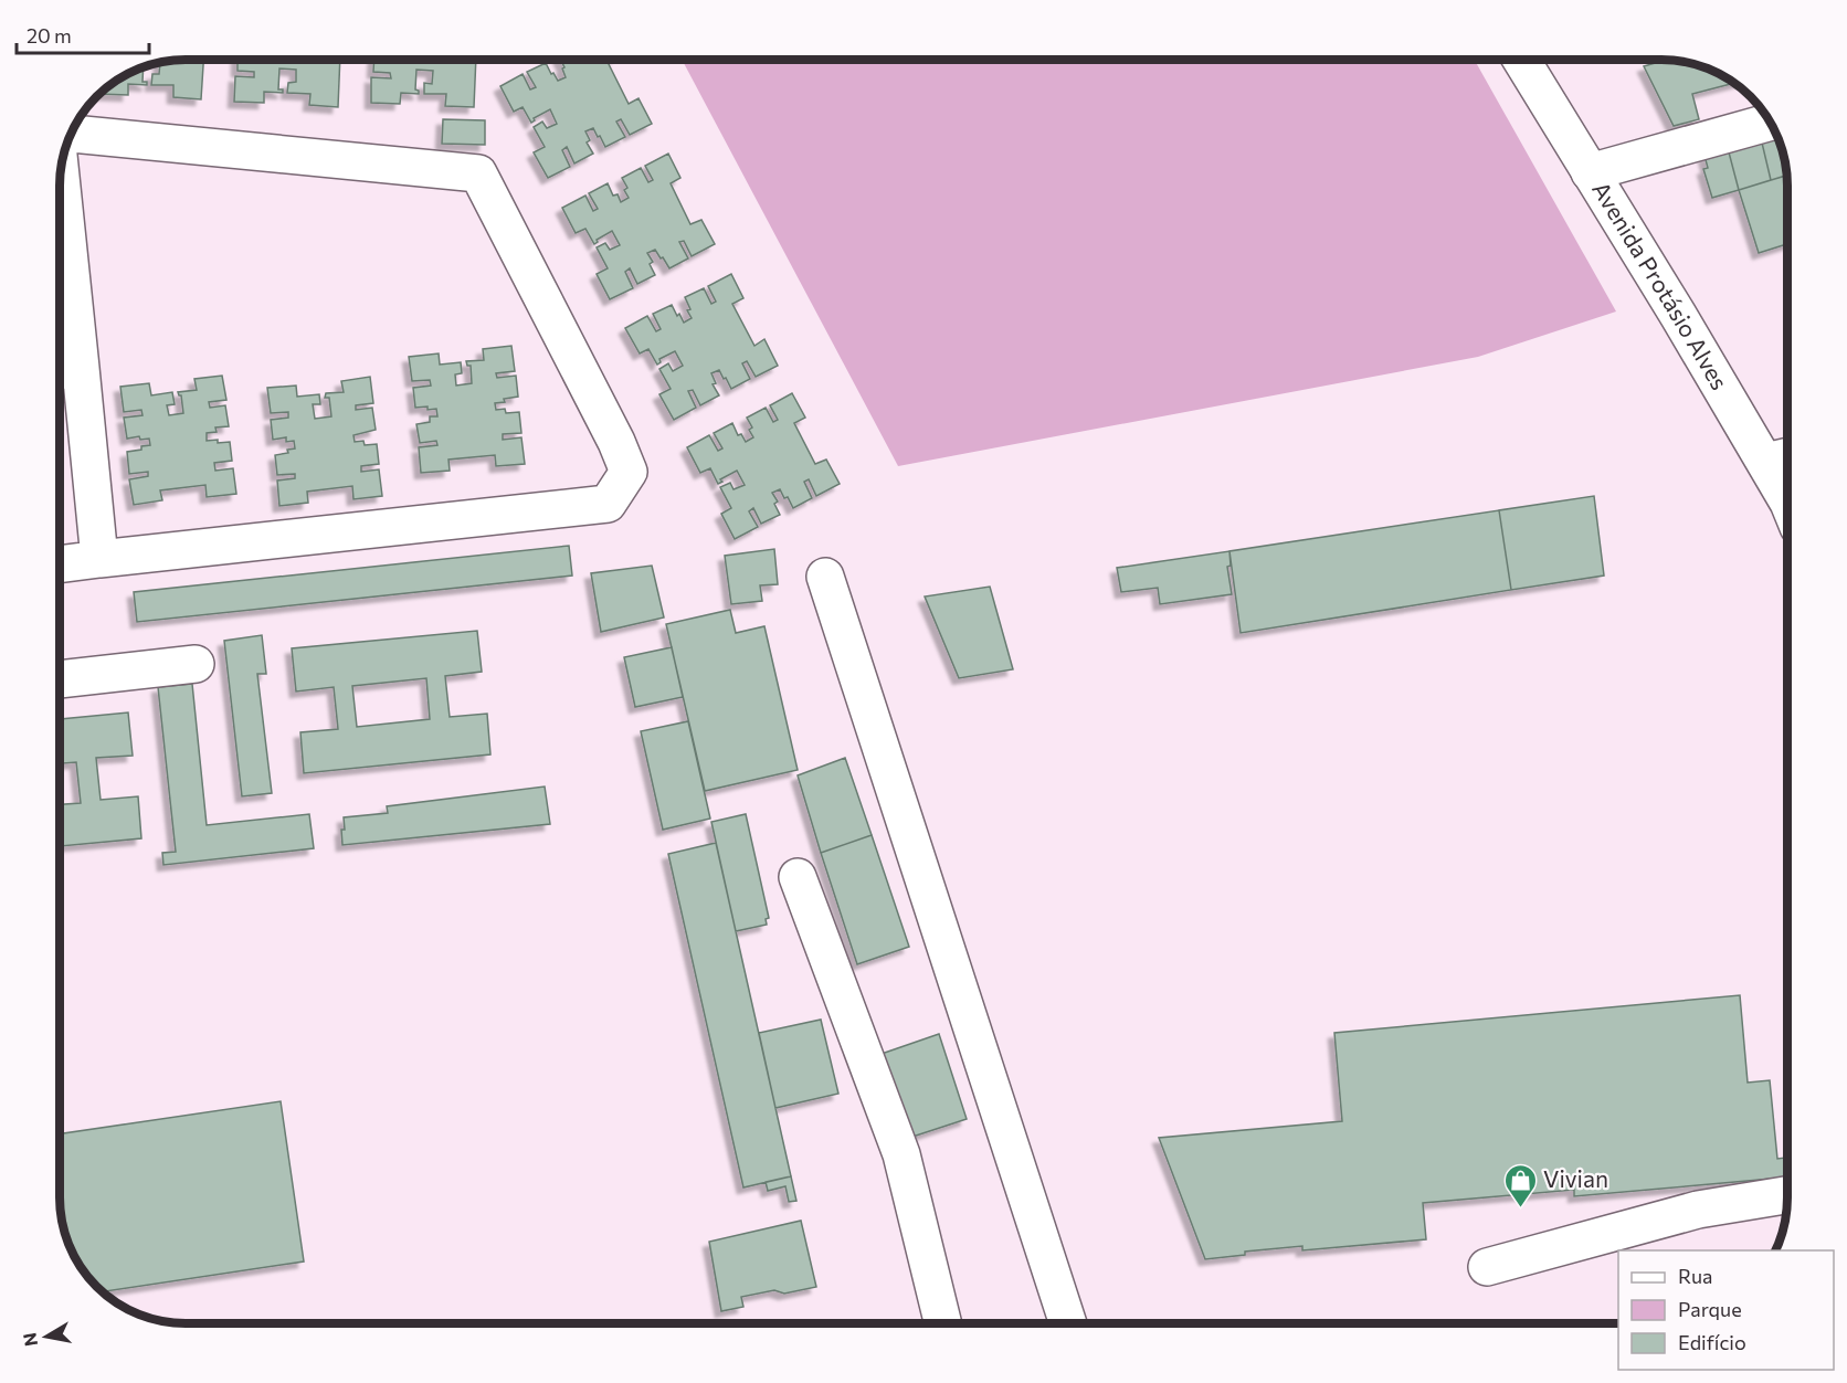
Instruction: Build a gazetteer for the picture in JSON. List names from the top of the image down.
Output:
{
  "streets": {
    "street": ["Avenida Protásio Alves"]
  },
  "places": {
    "shop": ["Vivian"]
  },
  "legend": ["Rua", "Parque", "Edifício"],
  "scale_bar": "20 m",
  "north": "left"
}
